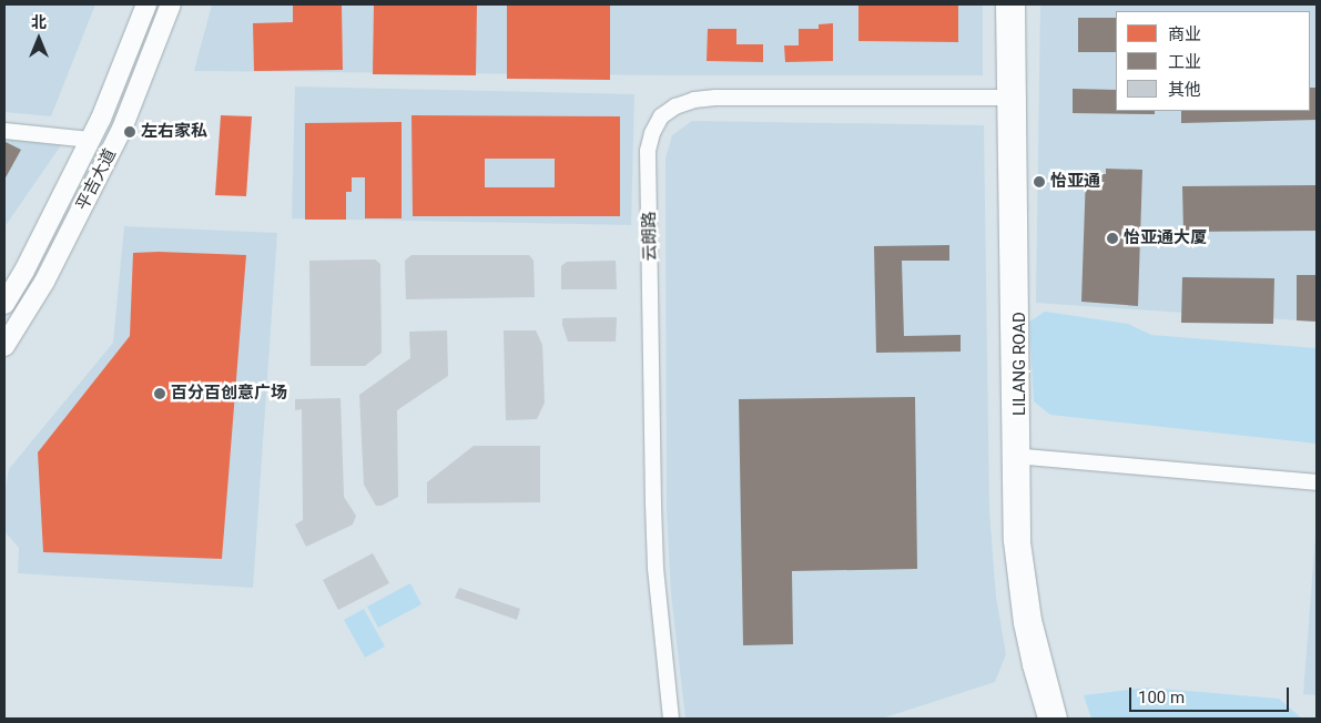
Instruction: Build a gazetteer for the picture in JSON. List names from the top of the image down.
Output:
{
  "streets": {
    "main road": ["平吉大道"],
    "street": ["云朗路", "LILANG ROAD"]
  },
  "crossings": [
    ["云朗路", "LILANG ROAD"]
  ],
  "places": [
    "左右家私",
    "怡亚通",
    "怡亚通大厦",
    "百分百创意广场"
  ],
  "legend": ["商业", "工业", "其他"],
  "scale_bar": "100 m",
  "north": "top"
}
